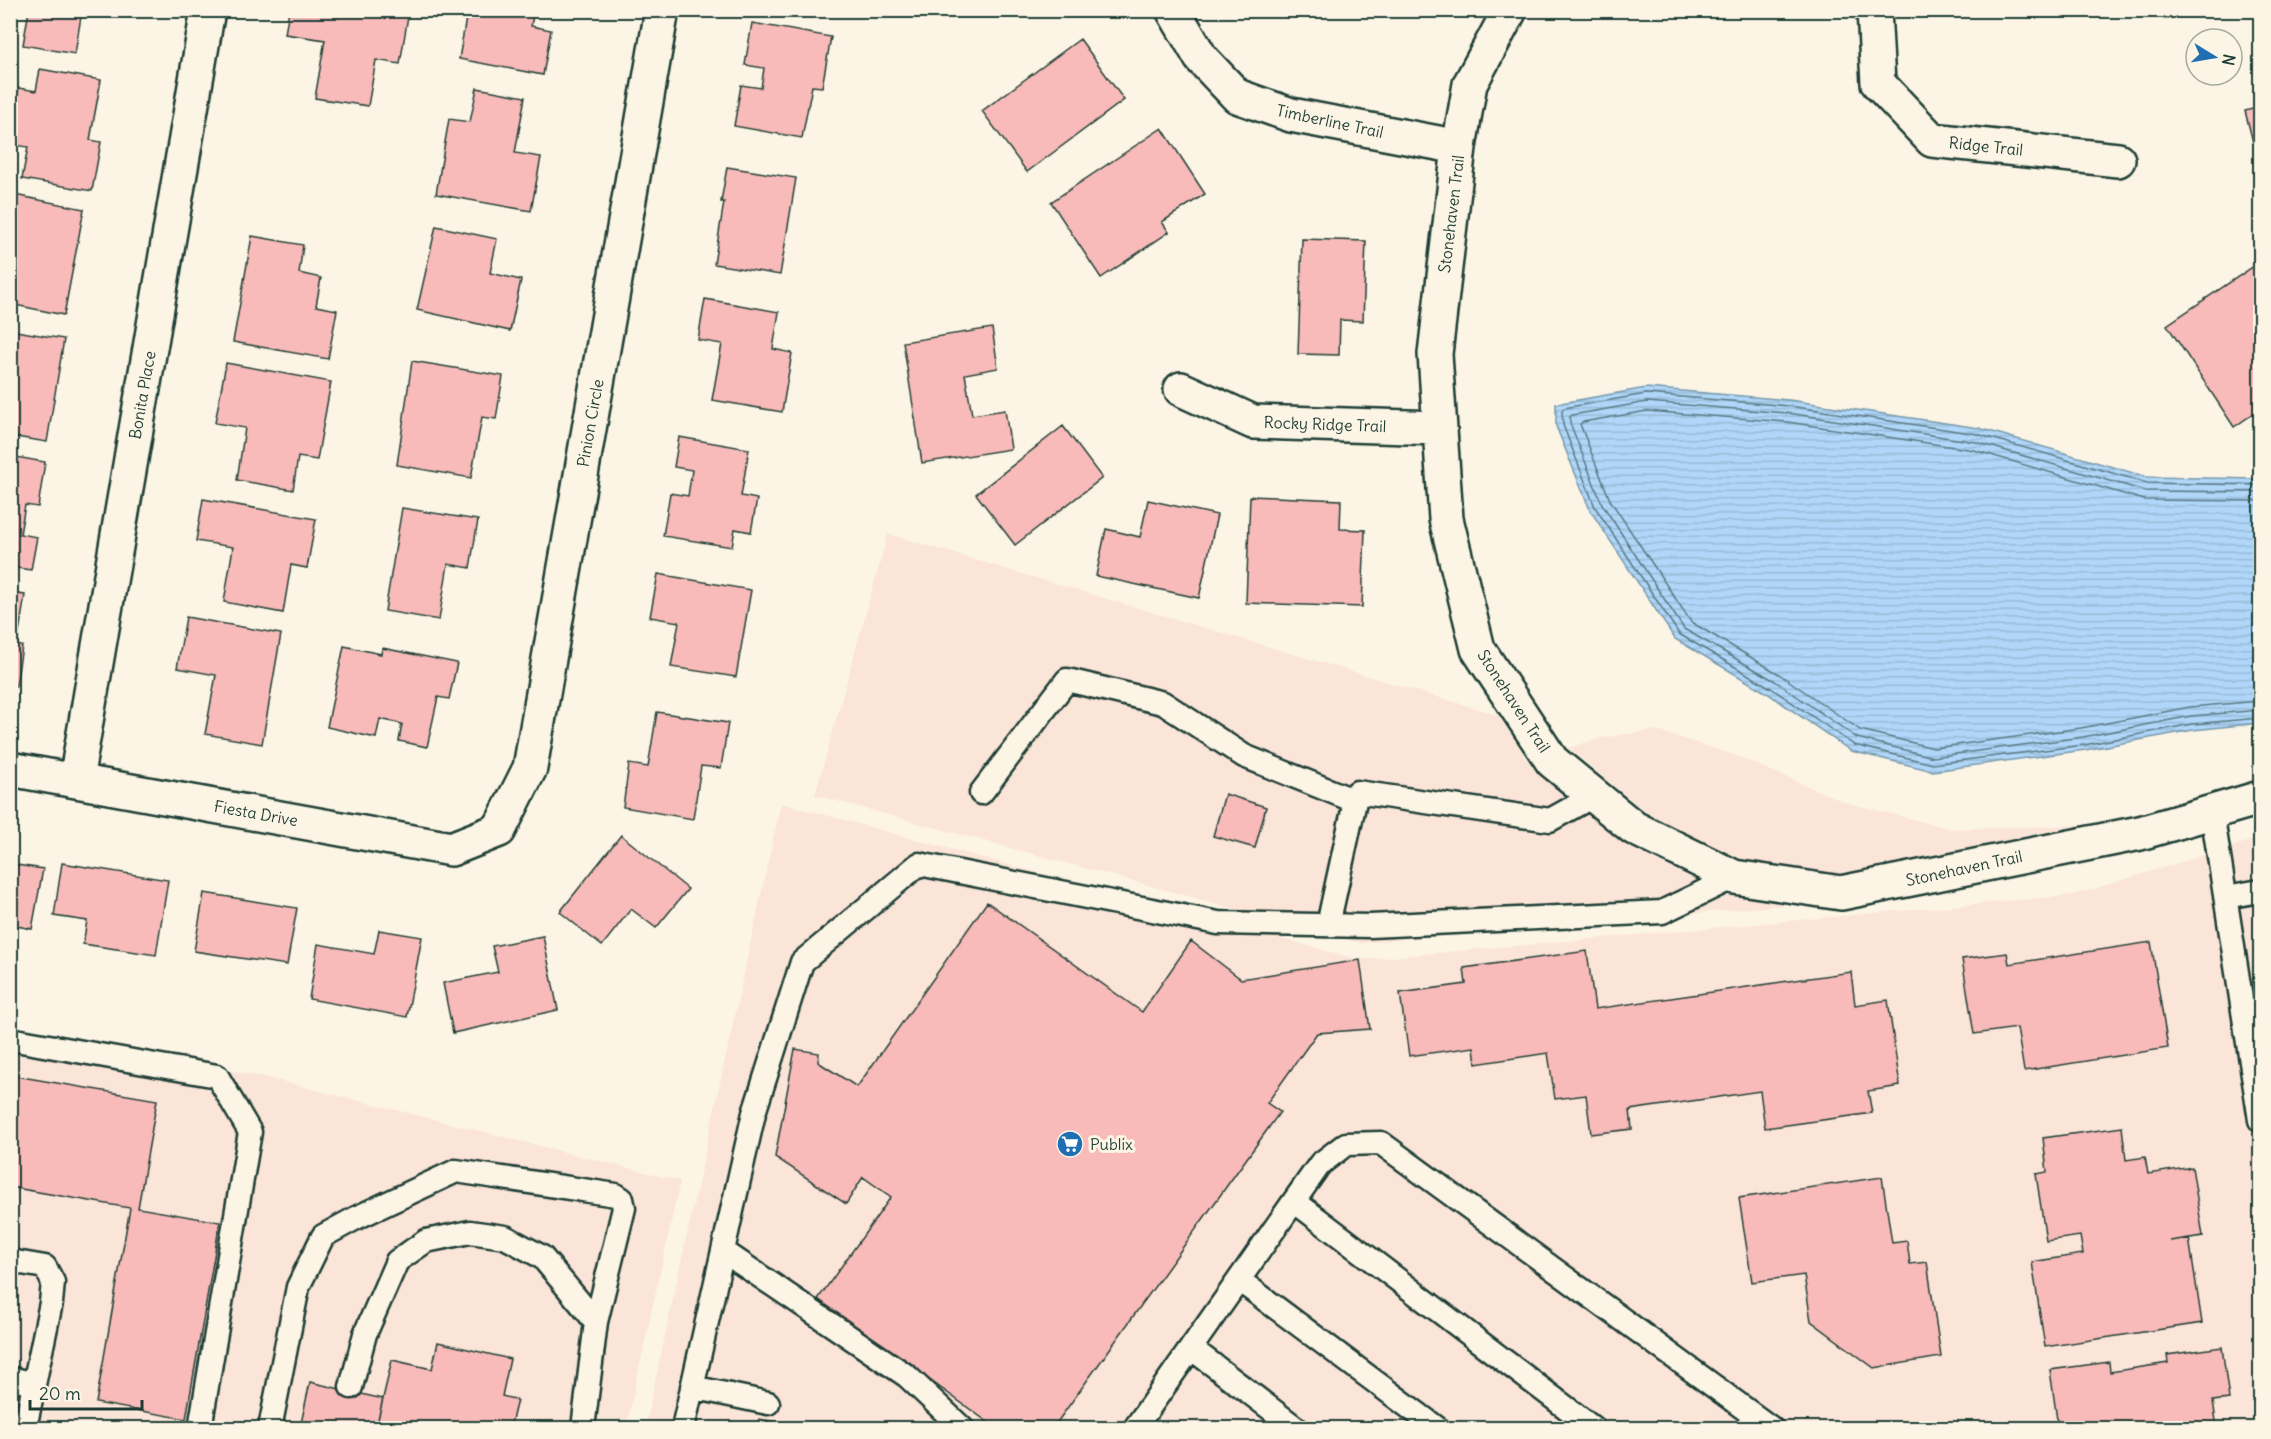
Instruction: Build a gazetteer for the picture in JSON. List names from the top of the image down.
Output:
{
  "streets": {
    "street": [
      "Timberline Trail",
      "Ridge Trail",
      "Stonehaven Trail",
      "Bonita Place",
      "Pinion Circle",
      "Rocky Ridge Trail",
      "Fiesta Drive"
    ]
  },
  "crossings": [
    ["Timberline Trail", "Stonehaven Trail"],
    ["Stonehaven Trail", "Rocky Ridge Trail"],
    ["Bonita Place", "Fiesta Drive"],
    ["Pinion Circle", "Fiesta Drive"]
  ],
  "places": {
    "supermarket": ["Publix"]
  },
  "scale_bar": "20 m",
  "north": "right"
}
